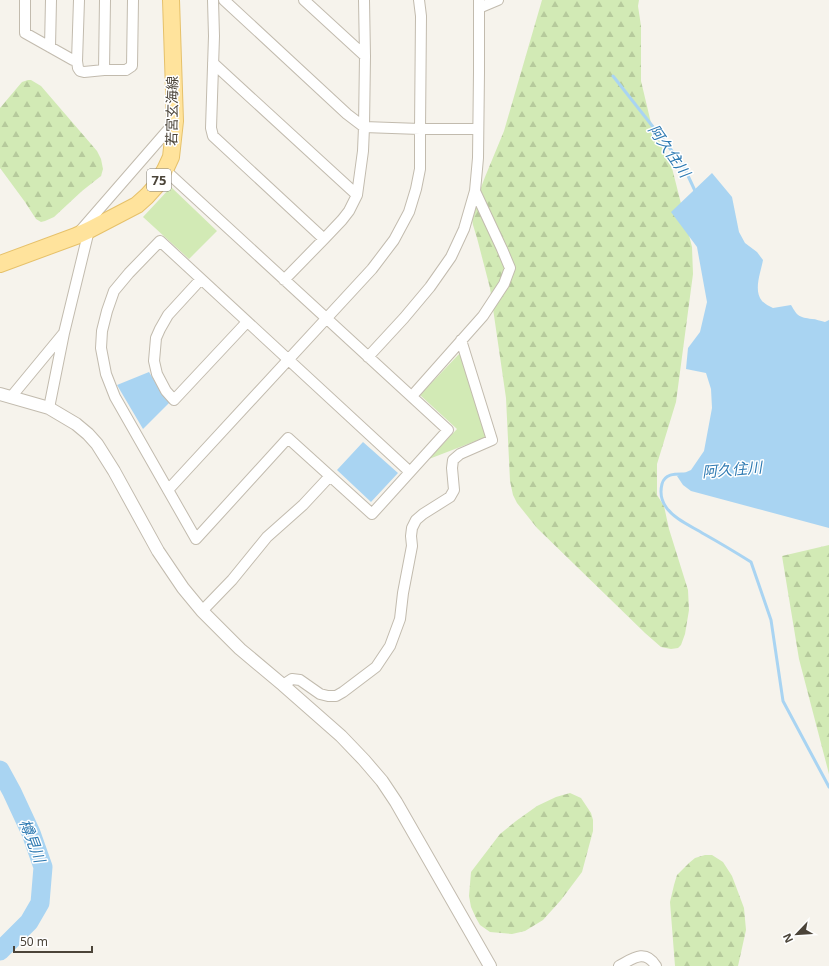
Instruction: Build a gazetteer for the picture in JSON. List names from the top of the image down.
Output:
{
  "streets": {
    "main road": ["若宮玄海線", "75"]
  },
  "water": ["阿久住川", "樽見川"],
  "scale_bar": "50 m",
  "north": "bottom left"
}
